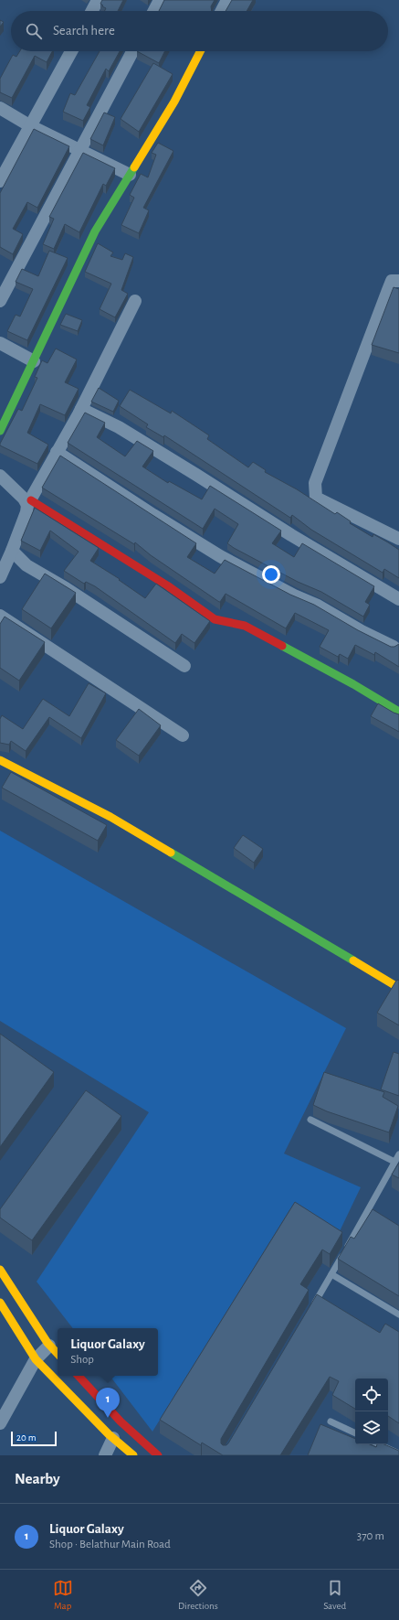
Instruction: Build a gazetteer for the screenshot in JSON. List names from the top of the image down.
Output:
{
  "scale_bar": "20 m",
  "page": {
    "search": "Search here",
    "popup": ["Liquor Galaxy", "Shop"],
    "pins": "1",
    "scale": "20 m",
    "heading": "Nearby",
    "list": [
      {
        "mark": "1",
        "name": "Liquor Galaxy",
        "note": "Shop · Belathur Main Road",
        "value": "370 m"
      }
    ],
    "nav": ["Map", "Directions", "Saved"]
  }
}
